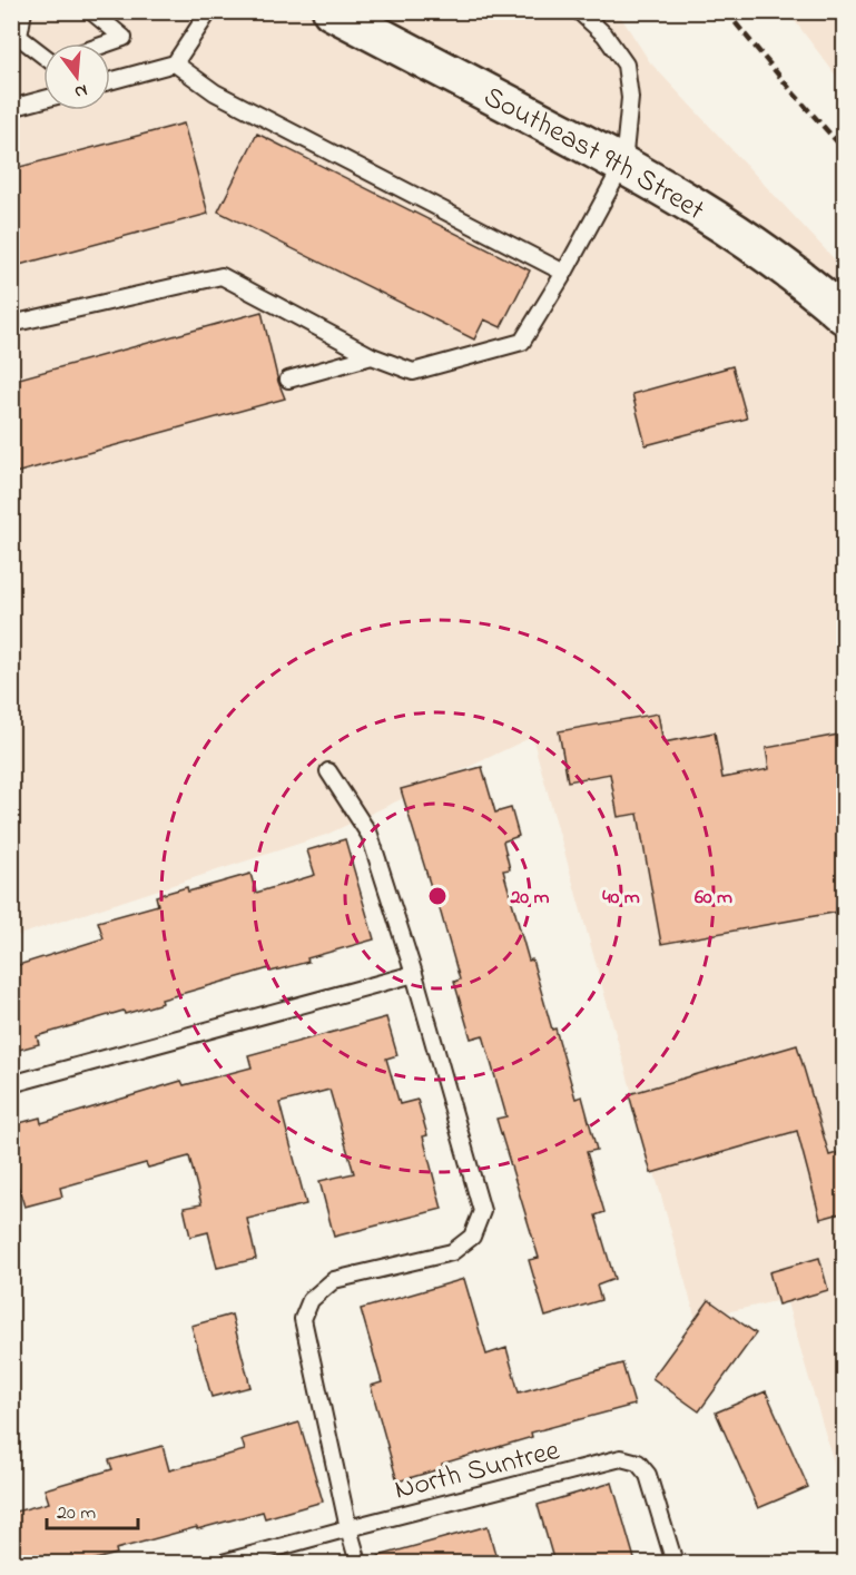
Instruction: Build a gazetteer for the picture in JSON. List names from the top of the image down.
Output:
{
  "streets": {
    "street": ["Southeast 9th Street"],
    "lane": ["North Suntree"]
  },
  "scale_bar": "20 m",
  "north": "bottom",
  "rings": ["20 m", "40 m", "60 m"]
}
